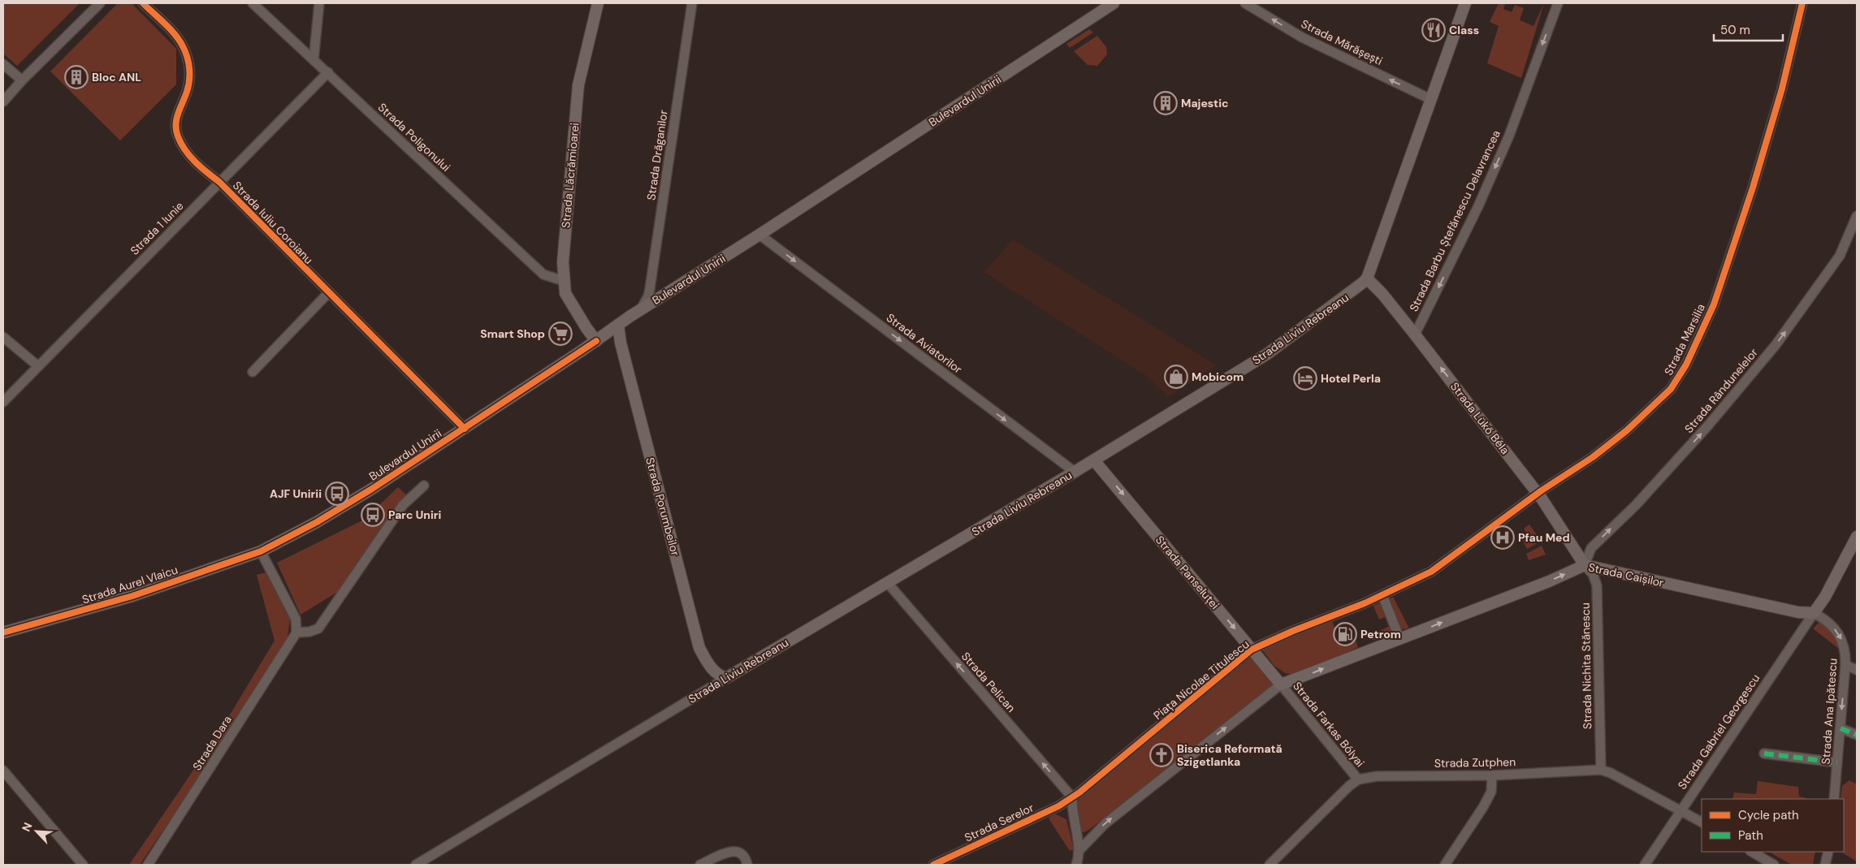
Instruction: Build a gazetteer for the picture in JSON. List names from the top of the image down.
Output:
{
  "streets": {
    "main road": [
      "Bulevardul Unirii",
      "Strada Lăcrămioarei",
      "Strada Liviu Rebreanu",
      "Strada Lükő Béla",
      "Strada Porumbeilor",
      "Strada Panseluței",
      "Strada Caișilor",
      "Strada Aurel Vlaicu"
    ],
    "street": [
      "Strada Mărășești",
      "Strada Poligonului",
      "Strada Drăganilor",
      "Strada Barbu Ștefănescu Delavrancea",
      "Strada Iuliu Coroianu",
      "Strada 1 Iunie",
      "Strada Marsilia",
      "Strada Aviatorilor",
      "Strada Rândunelelor",
      "Strada Nichita Stănescu",
      "Piața Nicolae Titulescu",
      "Strada Pelican",
      "Strada Ana Ipătescu",
      "Strada Farkas Bólyai",
      "Strada Gabriel Georgescu",
      "Strada Dara",
      "Strada Zutphen",
      "Strada Serelor"
    ]
  },
  "crossings": [
    ["Bulevardul Unirii", "Strada Drăganilor"],
    ["Bulevardul Unirii", "Strada Lăcrămioarei"],
    ["Bulevardul Unirii", "Strada Iuliu Coroianu"],
    ["Bulevardul Unirii", "Strada Aviatorilor"],
    ["Bulevardul Unirii", "Strada Porumbeilor"],
    ["Bulevardul Unirii", "Strada Aurel Vlaicu"],
    ["Strada Poligonului", "Strada Lăcrămioarei"],
    ["Strada Poligonului", "Strada 1 Iunie"],
    ["Strada Barbu Ștefănescu Delavrancea", "Strada Lükő Béla"],
    ["Strada Iuliu Coroianu", "Strada 1 Iunie"],
    ["Strada Liviu Rebreanu", "Strada Aviatorilor"],
    ["Strada Liviu Rebreanu", "Strada Lükő Béla"],
    ["Strada Liviu Rebreanu", "Strada Porumbeilor"],
    ["Strada Liviu Rebreanu", "Strada Panseluței"],
    ["Strada Liviu Rebreanu", "Strada Pelican"],
    ["Strada Marsilia", "Strada Lükő Béla"],
    ["Strada Marsilia", "Piața Nicolae Titulescu"],
    ["Strada Rândunelelor", "Strada Lükő Béla"],
    ["Strada Rândunelelor", "Strada Caișilor"],
    ["Strada Rândunelelor", "Strada Nichita Stănescu"],
    ["Strada Lükő Béla", "Strada Caișilor"],
    ["Strada Lükő Béla", "Strada Nichita Stănescu"],
    ["Strada Panseluței", "Piața Nicolae Titulescu"],
    ["Strada Panseluței", "Strada Farkas Bólyai"],
    ["Strada Caișilor", "Strada Nichita Stănescu"],
    ["Strada Caișilor", "Strada Ana Ipătescu"],
    ["Strada Caișilor", "Strada Gabriel Georgescu"],
    ["Strada Nichita Stănescu", "Strada Zutphen"],
    ["Piața Nicolae Titulescu", "Strada Pelican"],
    ["Piața Nicolae Titulescu", "Strada Serelor"],
    ["Strada Pelican", "Strada Serelor"],
    ["Strada Ana Ipătescu", "Strada Gabriel Georgescu"],
    ["Strada Farkas Bólyai", "Strada Zutphen"],
    ["Strada Gabriel Georgescu", "Strada Zutphen"]
  ],
  "one_way": [
    "Strada Mărășești",
    "Strada Barbu Ștefănescu Delavrancea",
    "Strada Aviatorilor",
    "Strada Rândunelelor",
    "Strada Lükő Béla",
    "Strada Panseluței",
    "Strada Caișilor",
    "Strada Pelican",
    "Strada Ana Ipătescu"
  ],
  "places": {
    "restaurant": ["Class"],
    "building": ["Bloc ANL", "Majestic"],
    "supermarket": ["Smart Shop"],
    "shop": ["Mobicom"],
    "hotel": ["Hotel Perla"],
    "bus stop": ["AJF Unirii", "Parc Uniri"],
    "hospital": ["Pfau Med"],
    "fuel station": ["Petrom"],
    "church": ["Biserica Reformată Szigetlanka"]
  },
  "legend": ["Cycle path", "Path"],
  "scale_bar": "50 m",
  "north": "top left"
}
